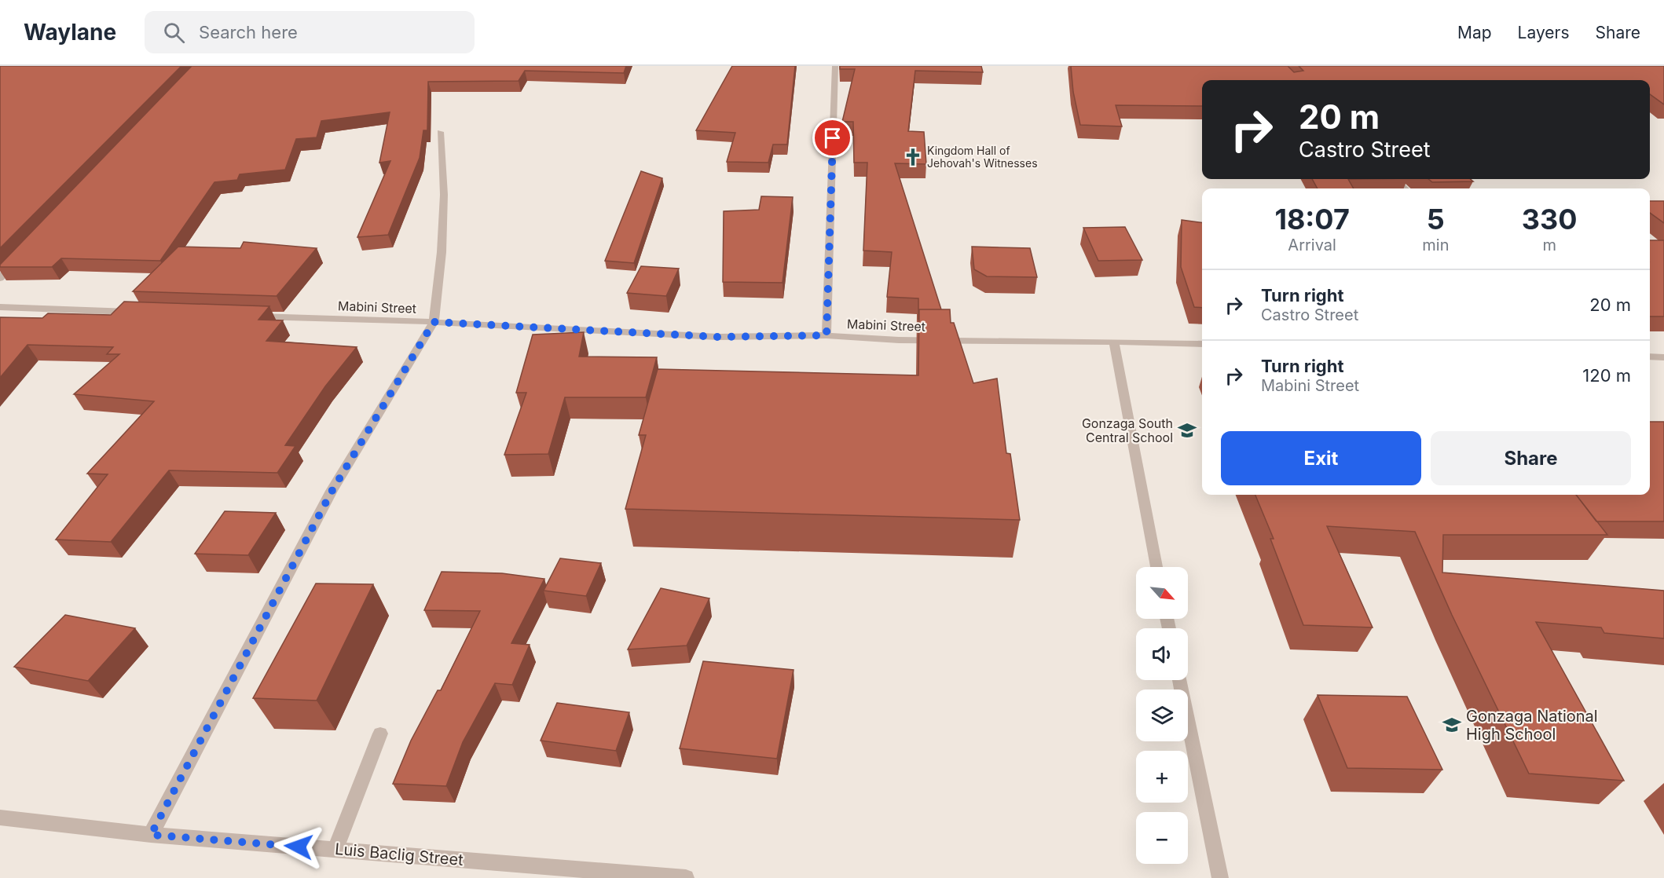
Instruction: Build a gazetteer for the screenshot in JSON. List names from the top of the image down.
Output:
{
  "streets": {
    "street": ["Mabini Street", "Luis Baclig Street"]
  },
  "places": {
    "church": ["Kingdom Hall of Jehovah's Witnesses"],
    "school or university": ["Gonzaga South Central School", "Gonzaga National High School"]
  },
  "north": "bottom right",
  "page": {
    "header": "Waylane",
    "search": "Search here",
    "nav": ["Map", "Layers", "Share"],
    "turn": ["20 m", "Castro Street"],
    "eta": [
      "18:07",
      "Arrival",
      "5",
      "min",
      "330",
      "m"
    ],
    "list": [
      {
        "name": "Turn right",
        "note": "Castro Street",
        "value": "20 m"
      },
      {
        "name": "Turn right",
        "note": "Mabini Street",
        "value": "120 m"
      }
    ],
    "buttons": ["Exit", "Share"],
    "map_buttons": ["+", "−"]
  }
}
